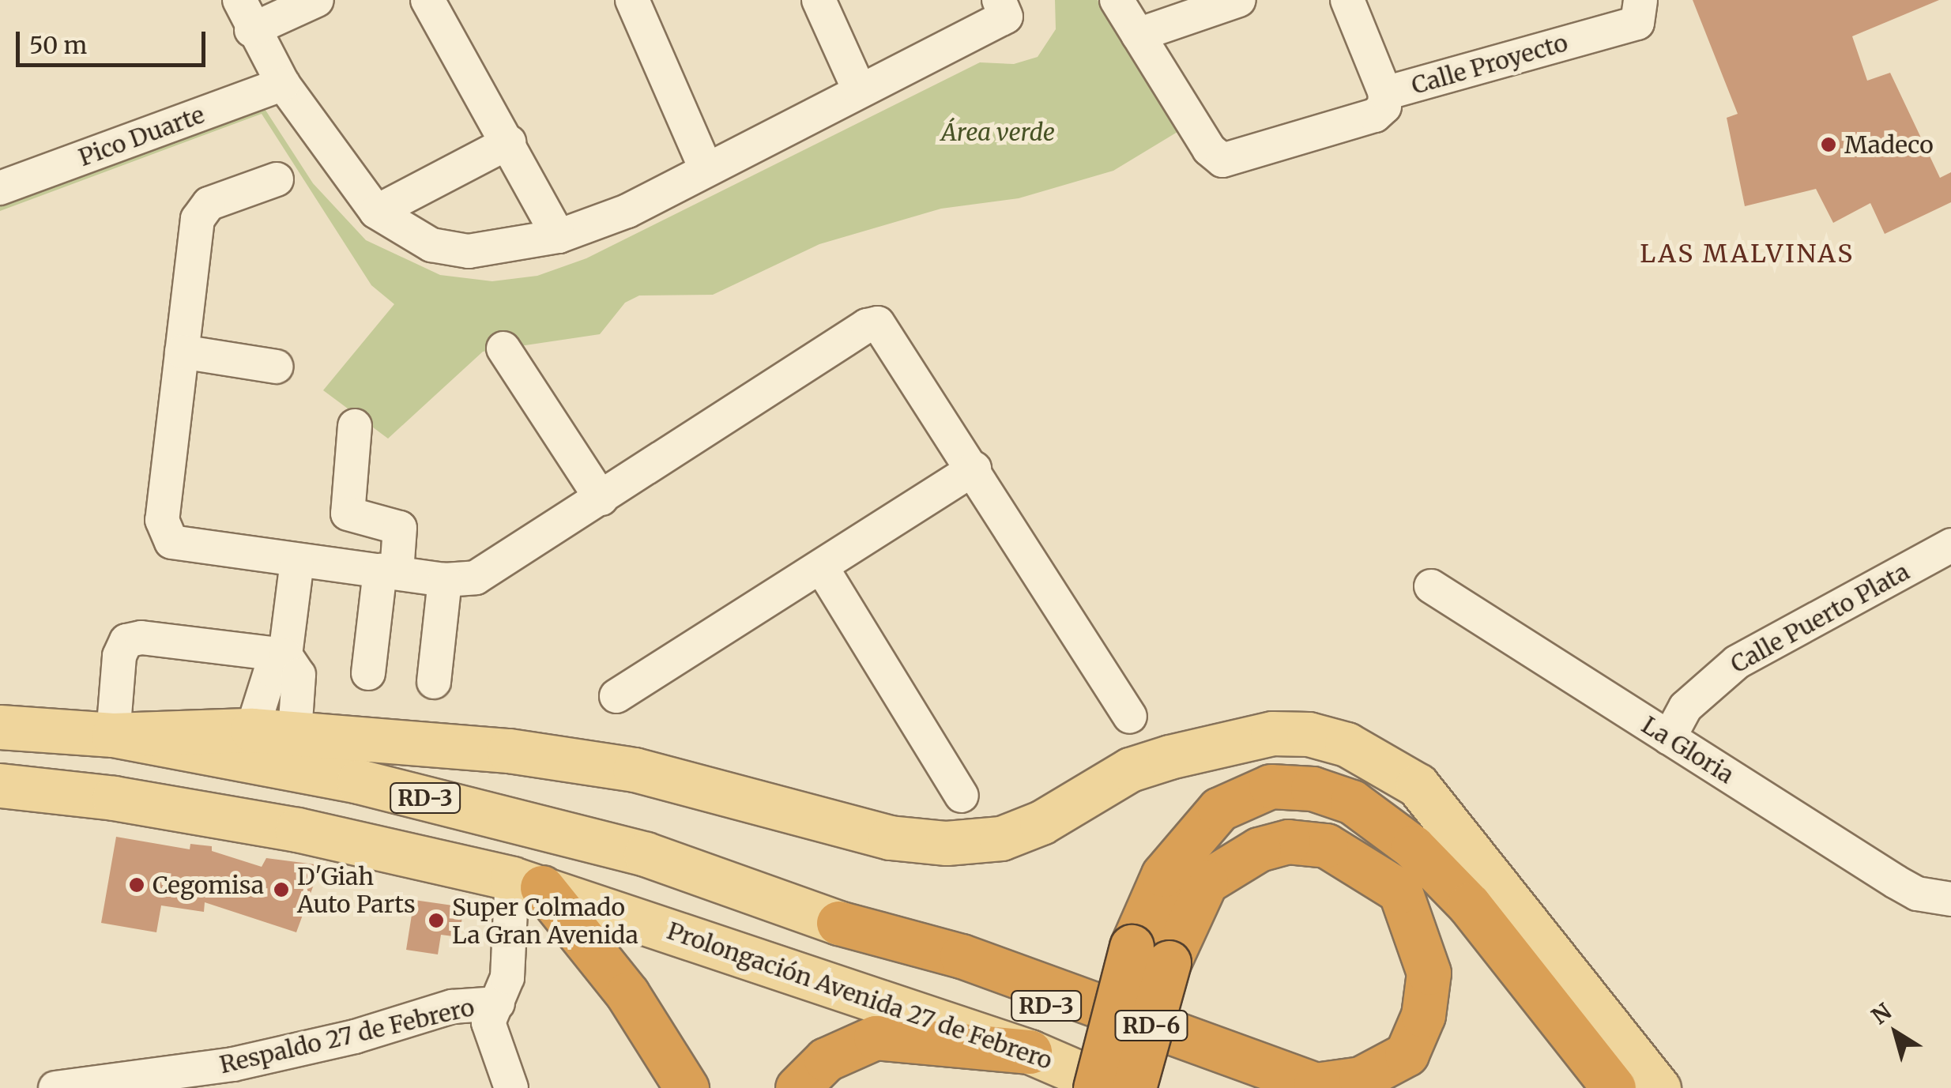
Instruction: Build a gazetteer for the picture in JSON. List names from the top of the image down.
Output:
{
  "streets": {
    "highway": ["RD-3", "RD-6"],
    "main road": ["Prolongación Avenida 27 de Febrero"],
    "street": [
      "Calle Proyecto",
      "Pico Duarte",
      "Calle Puerto Plata",
      "La Gloria",
      "Respaldo 27 de Febrero"
    ]
  },
  "crossings": [
    ["Calle Puerto Plata", "La Gloria"]
  ],
  "districts": ["LAS MALVINAS"],
  "parks": ["Área verde"],
  "places": [
    "Madeco",
    "Cegomisa",
    "D'Giah Auto Parts",
    "Super Colmado La Gran Avenida"
  ],
  "scale_bar": "50 m",
  "north": "top left"
}
